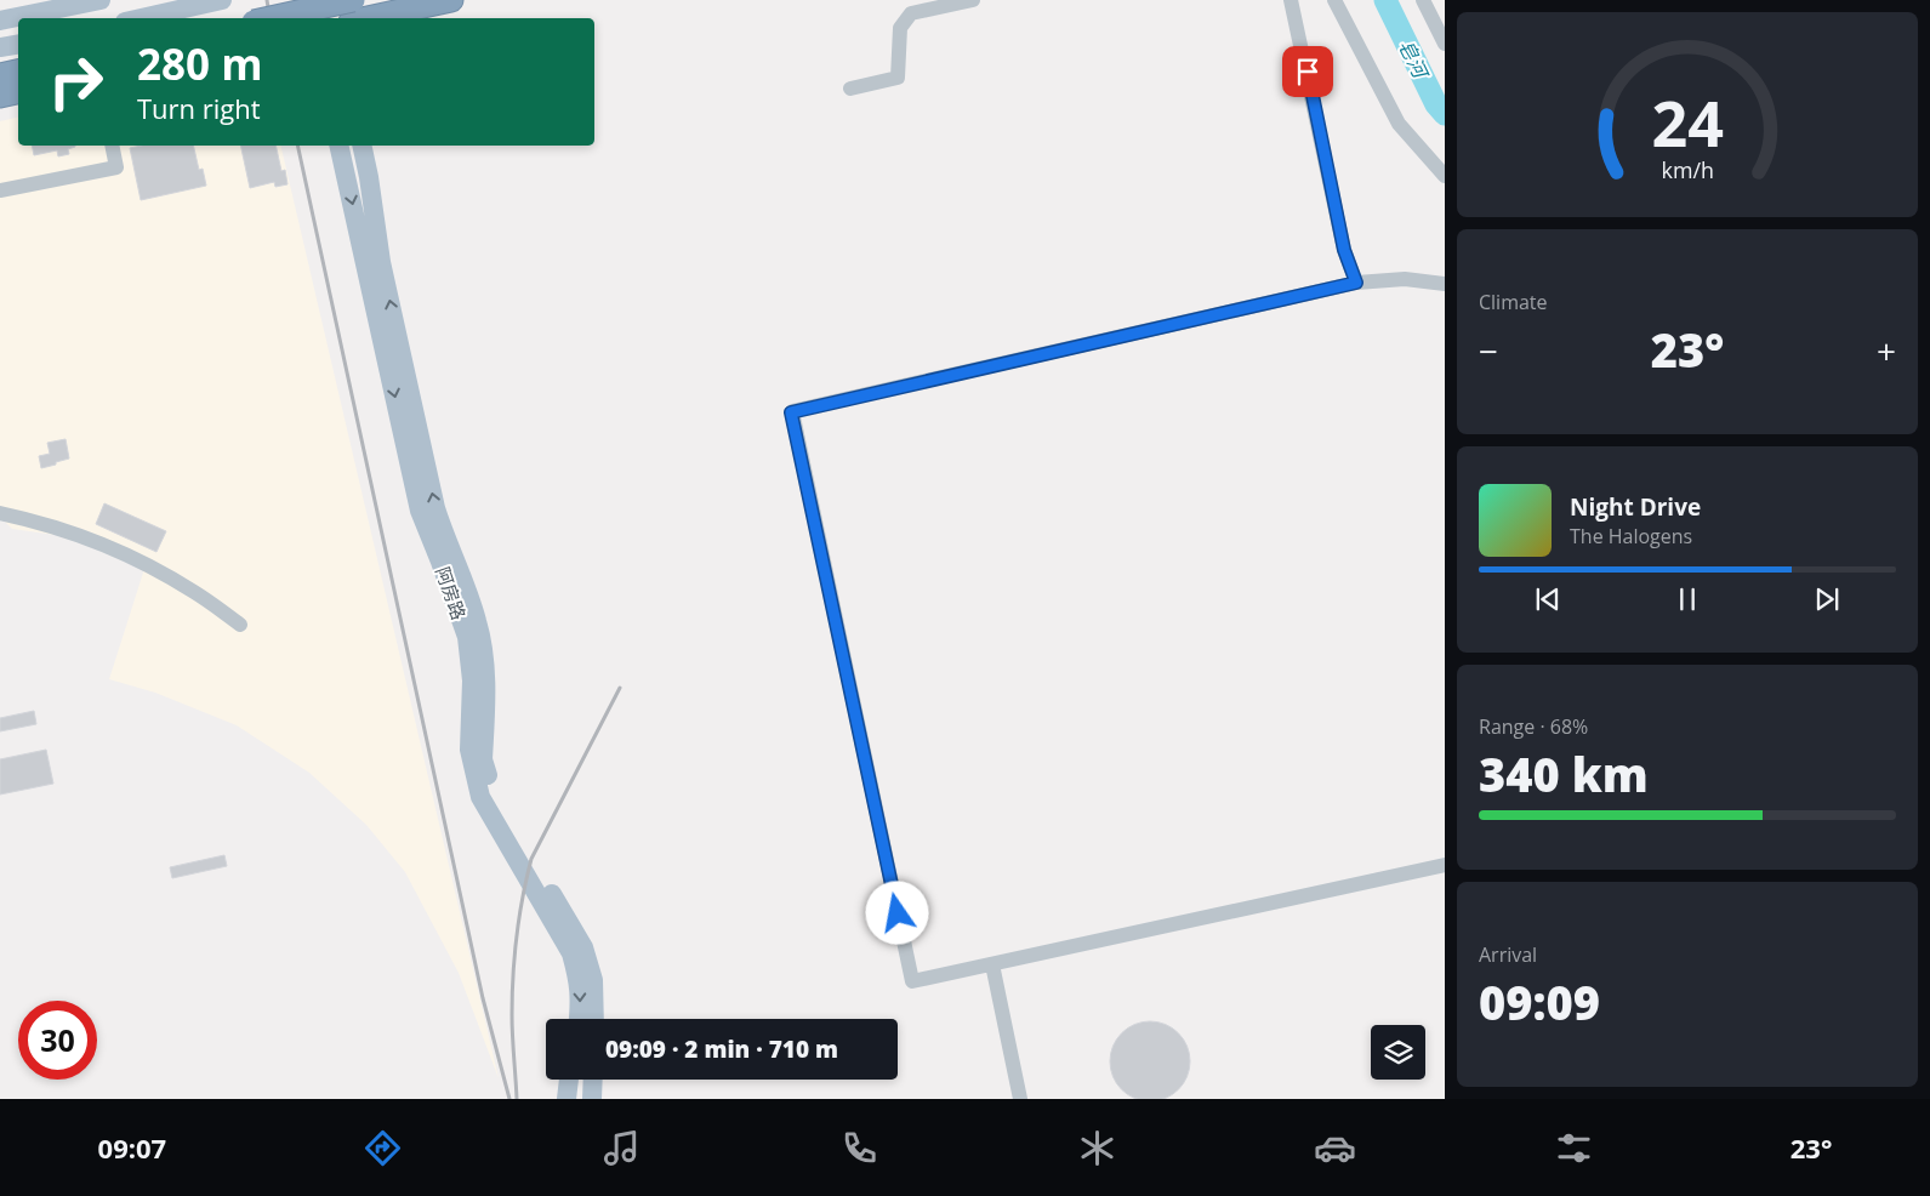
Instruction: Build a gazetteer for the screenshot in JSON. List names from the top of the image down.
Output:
{
  "streets": {
    "main road": ["阿房路"]
  },
  "water": ["皂河"],
  "page": {
    "turn": ["280 m", "Turn right"],
    "tile": [
      "Climate",
      ["Range · 68%", "340 km"],
      ["Arrival", "09:09"]
    ],
    "heat": ["−", "23°", "+"],
    "song": ["Night Drive", "The Halogens"],
    "limit": "30",
    "trip": "09:09 · 2 min · 710 m",
    "tabs": ["09:07", "23°"],
    "gauge": ["24", "km/h"]
  }
}
